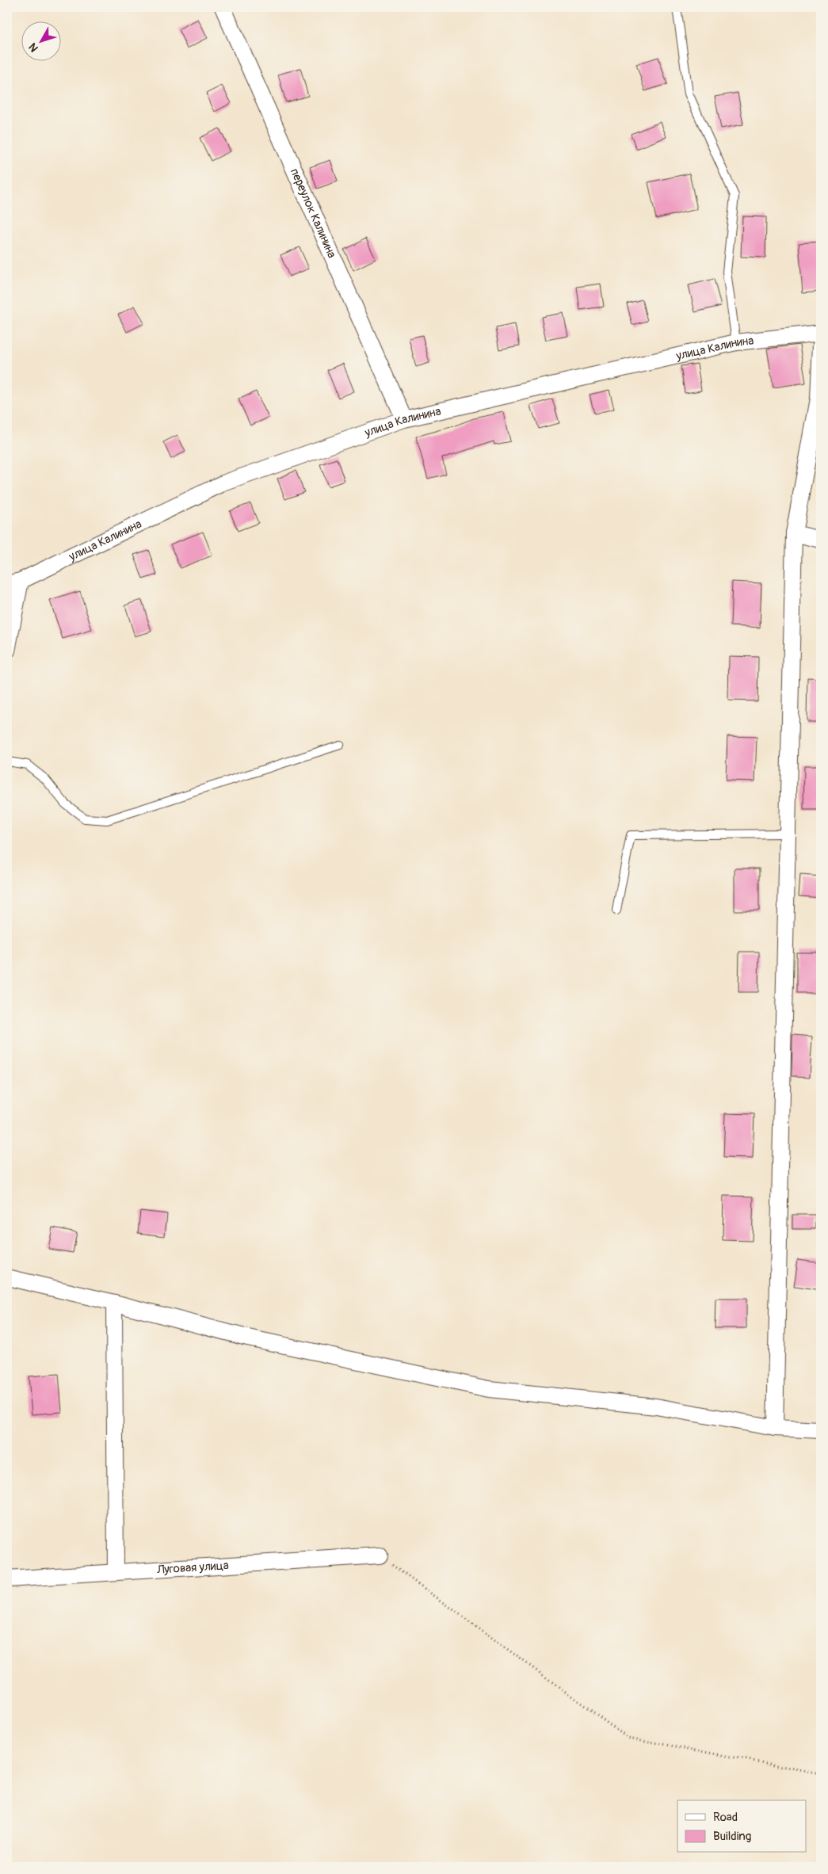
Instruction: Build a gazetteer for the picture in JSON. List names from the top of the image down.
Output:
{
  "streets": {
    "street": ["переулок Калинина", "улица Калинина", "Луговая улица"]
  },
  "crossings": [
    ["переулок Калинина", "улица Калинина"]
  ],
  "legend": ["Road", "Building"],
  "north": "bottom left"
}
